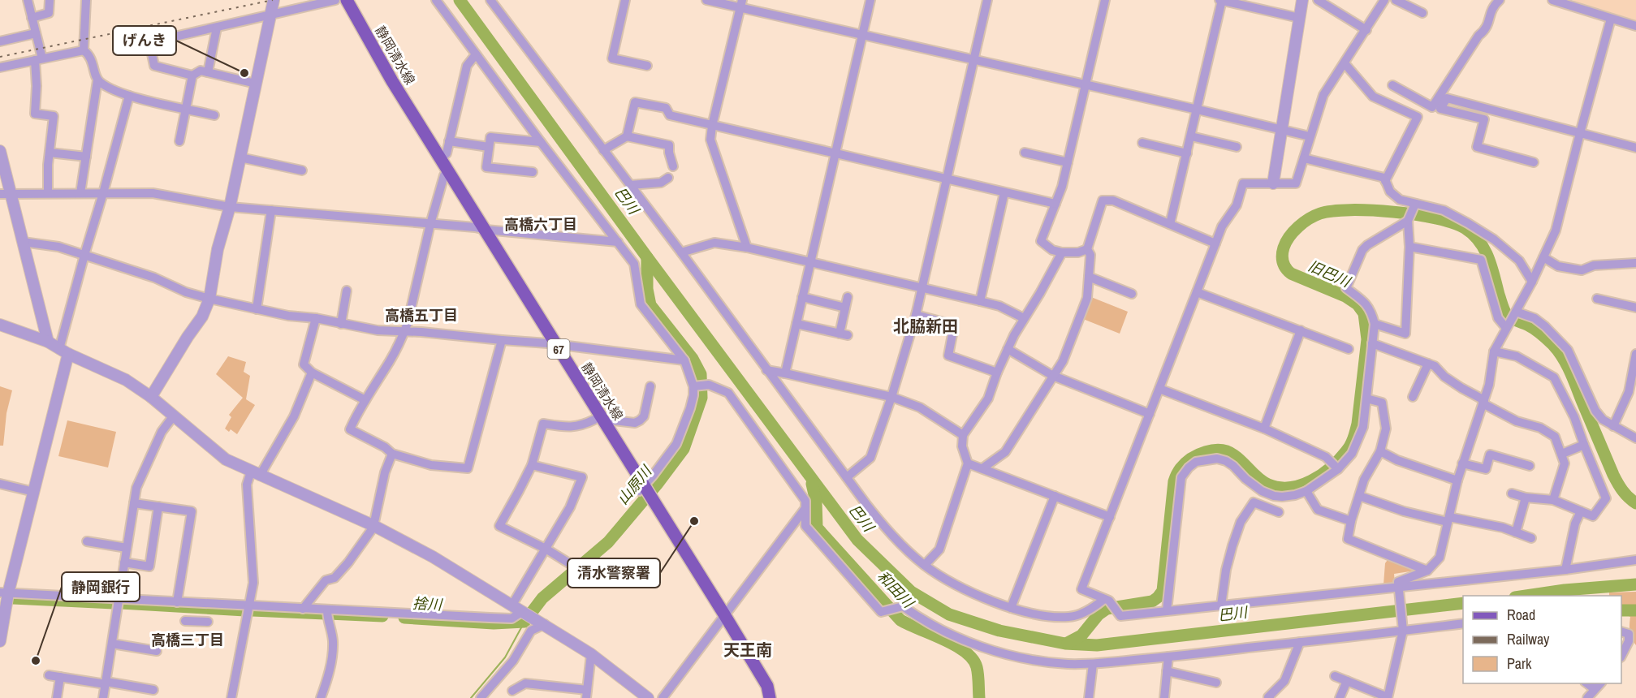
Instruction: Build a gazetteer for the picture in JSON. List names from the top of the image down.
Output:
{
  "streets": {
    "main road": ["静岡清水線", "67"]
  },
  "districts": [
    "高橋六丁目",
    "高橋五丁目",
    "北脇新田",
    "高橋三丁目",
    "天王南"
  ],
  "water": [
    "巴川",
    "旧巴川",
    "山原川",
    "和田川",
    "捨川"
  ],
  "places": ["げんき", "清水警察署", "静岡銀行"],
  "legend": ["Road", "Railway", "Park"]
}
